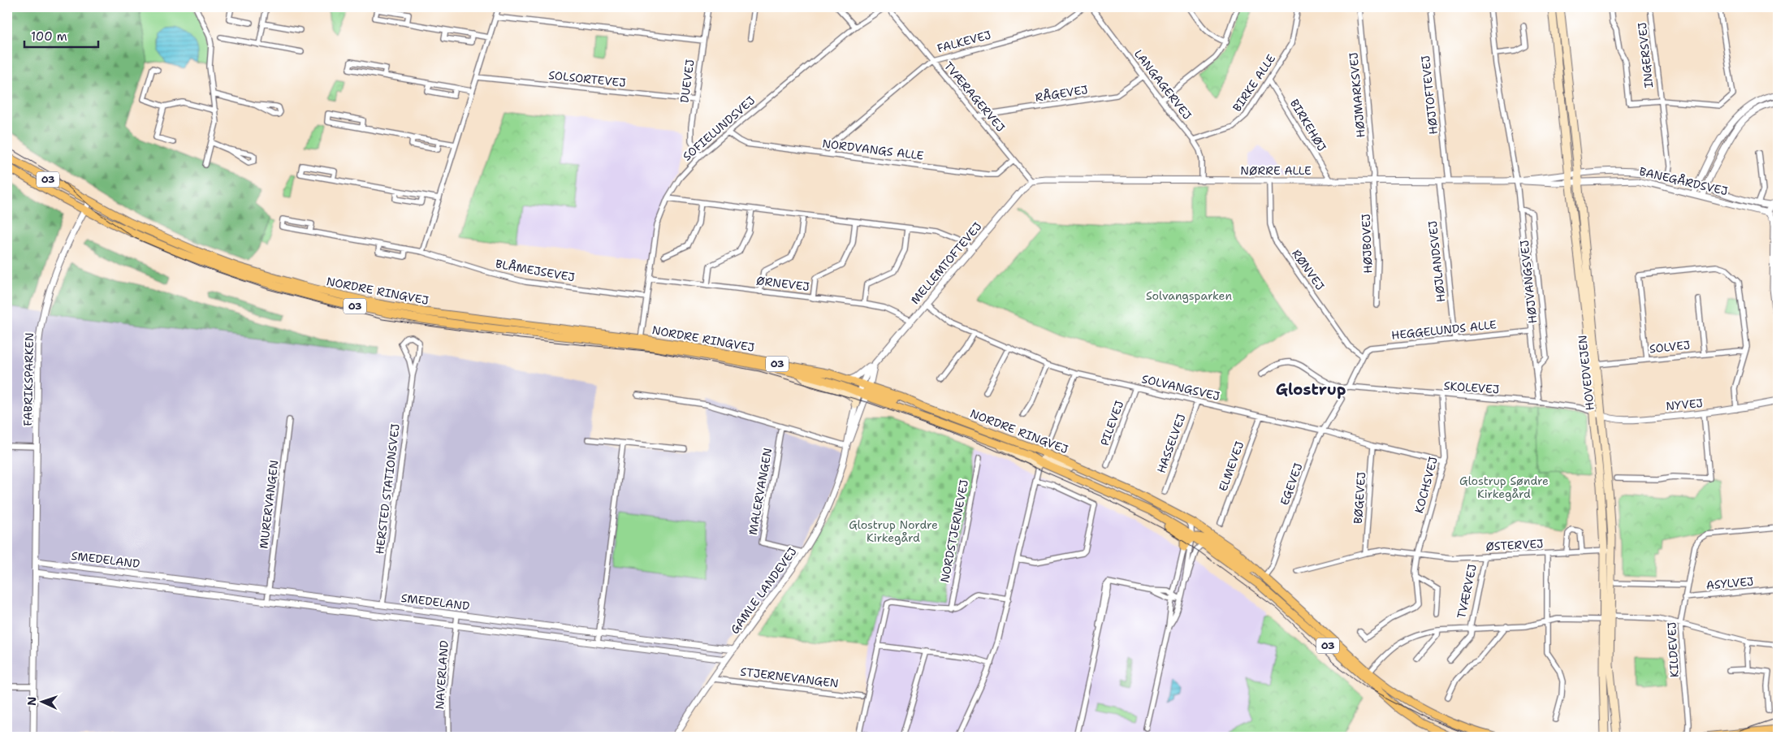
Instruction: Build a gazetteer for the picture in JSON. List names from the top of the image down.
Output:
{
  "streets": {
    "main road": ["O3", "NORDRE RINGVEJ", "HOVEDVEJEN"],
    "street": [
      "FALKEVEJ",
      "INGERSVEJ",
      "SOLSORTEVEJ",
      "DUEVEJ",
      "BIRKE ALLE",
      "LANGAGERVEJ",
      "RÅGEVEJ",
      "HØJMARKSVEJ",
      "HØJTOFTEVEJ",
      "TVÆRAGERVEJ",
      "BIRKEHØJ",
      "SOFIELUNDSVEJ",
      "NORDVANGS ALLE",
      "NØRRE ALLE",
      "BANEGÅRDSVEJ",
      "HØJBOVEJ",
      "HØJLANDSVEJ",
      "MELLEMTOFTEVEJ",
      "RØNVEJ",
      "BLÅMEJSEVEJ",
      "HØJVANGSVEJ",
      "ØRNEVEJ",
      "HEGGELUNDS ALLE",
      "SOLVEJ",
      "FABRIKSPARKEN",
      "SOLVANGSVEJ",
      "SKOLEVEJ",
      "NYVEJ",
      "PILEVEJ",
      "HASSELVEJ",
      "ELMEVEJ",
      "EGEVEJ",
      "KOCHSVEJ",
      "HERSTED STATIONSVEJ",
      "MALERVANGEN",
      "BØGEVEJ",
      "MURERVANGEN",
      "NORDSTJERNEVEJ",
      "ØSTERVEJ",
      "SMEDELAND",
      "ASYLVEJ",
      "GAMLE LANDEVEJ",
      "TVÆRVEJ",
      "KILDEVEJ",
      "NAVERLAND",
      "STJERNEVANGEN"
    ]
  },
  "crossings": [
    ["FALKEVEJ", "TVÆRAGERVEJ"],
    ["FALKEVEJ", "NORDVANGS ALLE"],
    ["INGERSVEJ", "BANEGÅRDSVEJ"],
    ["SOLSORTEVEJ", "DUEVEJ"],
    ["DUEVEJ", "SOFIELUNDSVEJ"],
    ["BIRKE ALLE", "LANGAGERVEJ"],
    ["BIRKE ALLE", "BIRKEHØJ"],
    ["LANGAGERVEJ", "RÅGEVEJ"],
    ["LANGAGERVEJ", "NØRRE ALLE"],
    ["RÅGEVEJ", "TVÆRAGERVEJ"],
    ["HØJMARKSVEJ", "NØRRE ALLE"],
    ["HØJMARKSVEJ", "HØJBOVEJ"],
    ["HØJTOFTEVEJ", "NØRRE ALLE"],
    ["TVÆRAGERVEJ", "SOFIELUNDSVEJ"],
    ["TVÆRAGERVEJ", "NORDVANGS ALLE"],
    ["TVÆRAGERVEJ", "NØRRE ALLE"],
    ["TVÆRAGERVEJ", "MELLEMTOFTEVEJ"],
    ["BIRKEHØJ", "NØRRE ALLE"],
    ["SOFIELUNDSVEJ", "NORDVANGS ALLE"],
    ["SOFIELUNDSVEJ", "BLÅMEJSEVEJ"],
    ["SOFIELUNDSVEJ", "ØRNEVEJ"],
    ["SOFIELUNDSVEJ", "NORDRE RINGVEJ"],
    ["NØRRE ALLE", "BANEGÅRDSVEJ"],
    ["NØRRE ALLE", "HØJBOVEJ"],
    ["NØRRE ALLE", "HØJLANDSVEJ"],
    ["NØRRE ALLE", "MELLEMTOFTEVEJ"],
    ["NØRRE ALLE", "RØNVEJ"],
    ["NØRRE ALLE", "HØJVANGSVEJ"],
    ["NØRRE ALLE", "HOVEDVEJEN"],
    ["BANEGÅRDSVEJ", "HOVEDVEJEN"],
    ["HØJLANDSVEJ", "HEGGELUNDS ALLE"],
    ["MELLEMTOFTEVEJ", "ØRNEVEJ"],
    ["MELLEMTOFTEVEJ", "NORDRE RINGVEJ"],
    ["MELLEMTOFTEVEJ", "SOLVANGSVEJ"],
    ["MELLEMTOFTEVEJ", "GAMLE LANDEVEJ"],
    ["RØNVEJ", "HEGGELUNDS ALLE"],
    ["HØJVANGSVEJ", "HEGGELUNDS ALLE"],
    ["HØJVANGSVEJ", "SKOLEVEJ"],
    ["NORDRE RINGVEJ", "FABRIKSPARKEN"],
    ["NORDRE RINGVEJ", "EGEVEJ"],
    ["NORDRE RINGVEJ", "GAMLE LANDEVEJ"],
    ["SOLVEJ", "HOVEDVEJEN"],
    ["HOVEDVEJEN", "SKOLEVEJ"],
    ["HOVEDVEJEN", "NYVEJ"],
    ["HOVEDVEJEN", "ØSTERVEJ"],
    ["FABRIKSPARKEN", "SMEDELAND"],
    ["SOLVANGSVEJ", "PILEVEJ"],
    ["SOLVANGSVEJ", "HASSELVEJ"],
    ["SOLVANGSVEJ", "ELMEVEJ"],
    ["SOLVANGSVEJ", "EGEVEJ"],
    ["SOLVANGSVEJ", "KOCHSVEJ"],
    ["SOLVANGSVEJ", "BØGEVEJ"],
    ["SKOLEVEJ", "NYVEJ"],
    ["SKOLEVEJ", "KOCHSVEJ"],
    ["KOCHSVEJ", "ØSTERVEJ"],
    ["HERSTED STATIONSVEJ", "SMEDELAND"],
    ["MALERVANGEN", "GAMLE LANDEVEJ"],
    ["BØGEVEJ", "ØSTERVEJ"],
    ["MURERVANGEN", "SMEDELAND"],
    ["ØSTERVEJ", "TVÆRVEJ"],
    ["SMEDELAND", "GAMLE LANDEVEJ"],
    ["SMEDELAND", "NAVERLAND"],
    ["ASYLVEJ", "KILDEVEJ"],
    ["GAMLE LANDEVEJ", "STJERNEVANGEN"]
  ],
  "districts": ["Glostrup"],
  "parks": ["Solvangsparken", "Glostrup Søndre Kirkegård", "Glostrup Nordre Kirkegård"],
  "scale_bar": "100 m",
  "north": "left"
}
